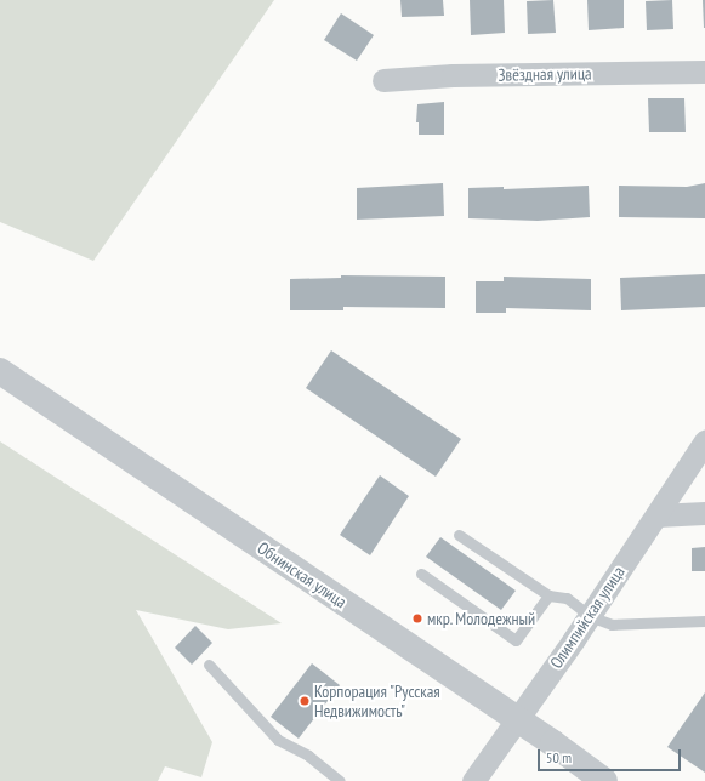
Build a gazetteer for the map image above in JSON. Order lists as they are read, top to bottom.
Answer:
{
  "streets": {
    "street": ["Звёздная улица", "Обнинская улица", "Олимпийская улица"]
  },
  "crossings": [
    ["Обнинская улица", "Олимпийская улица"]
  ],
  "places": ["мкр. Молодежный", "Корпорация \"Русская Недвижимость\""],
  "scale_bar": "50 m"
}
